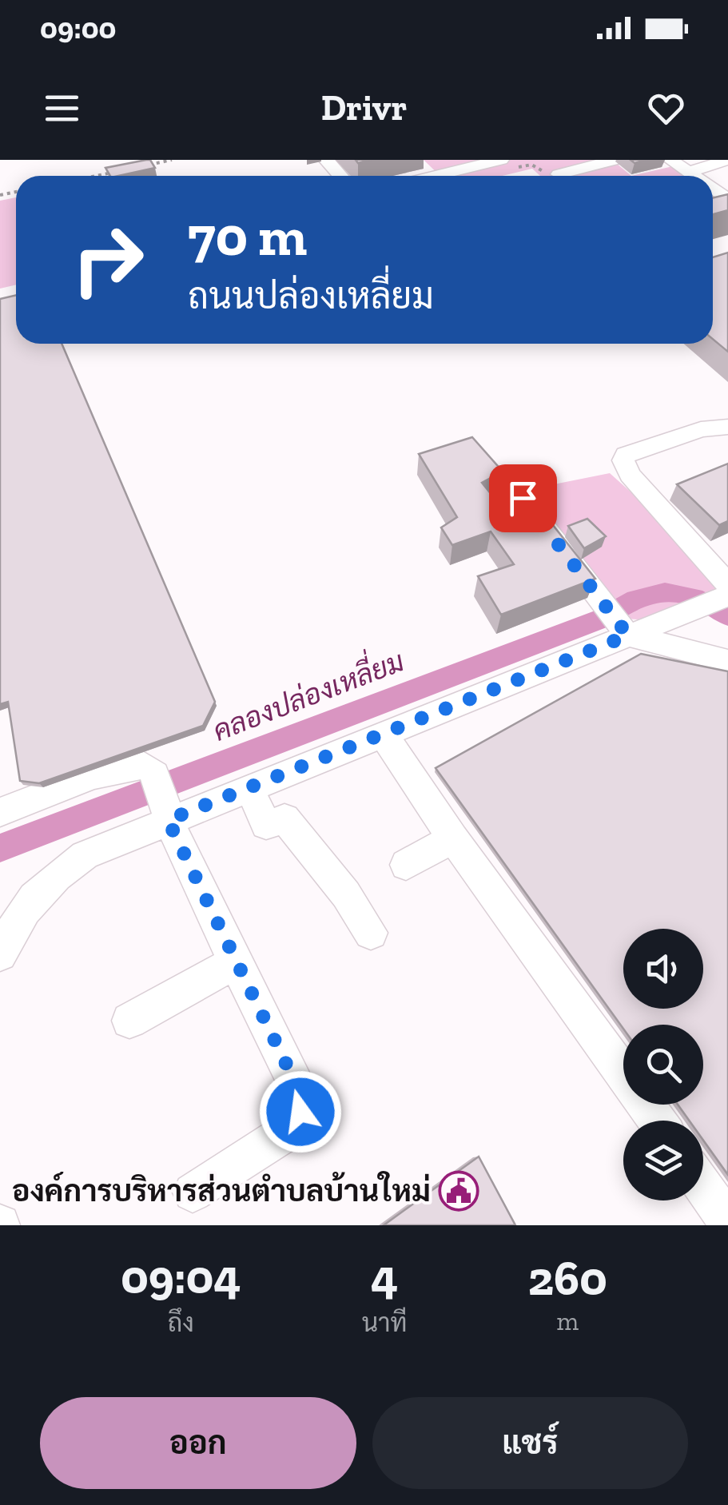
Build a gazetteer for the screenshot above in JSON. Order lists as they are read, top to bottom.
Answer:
{
  "water": ["คลองปล่องเหลี่ยม"],
  "places": {
    "public building": ["องค์การบริหารส่วนตำบลบ้านใหม่"]
  },
  "page": {
    "status": "09:00",
    "header": "Drivr",
    "turn": ["70 m", "ถนนปล่องเหลี่ยม"],
    "eta": [
      "09:04",
      "ถึง",
      "4",
      "นาที",
      "260",
      "m"
    ],
    "buttons": ["ออก", "แชร์"]
  }
}
